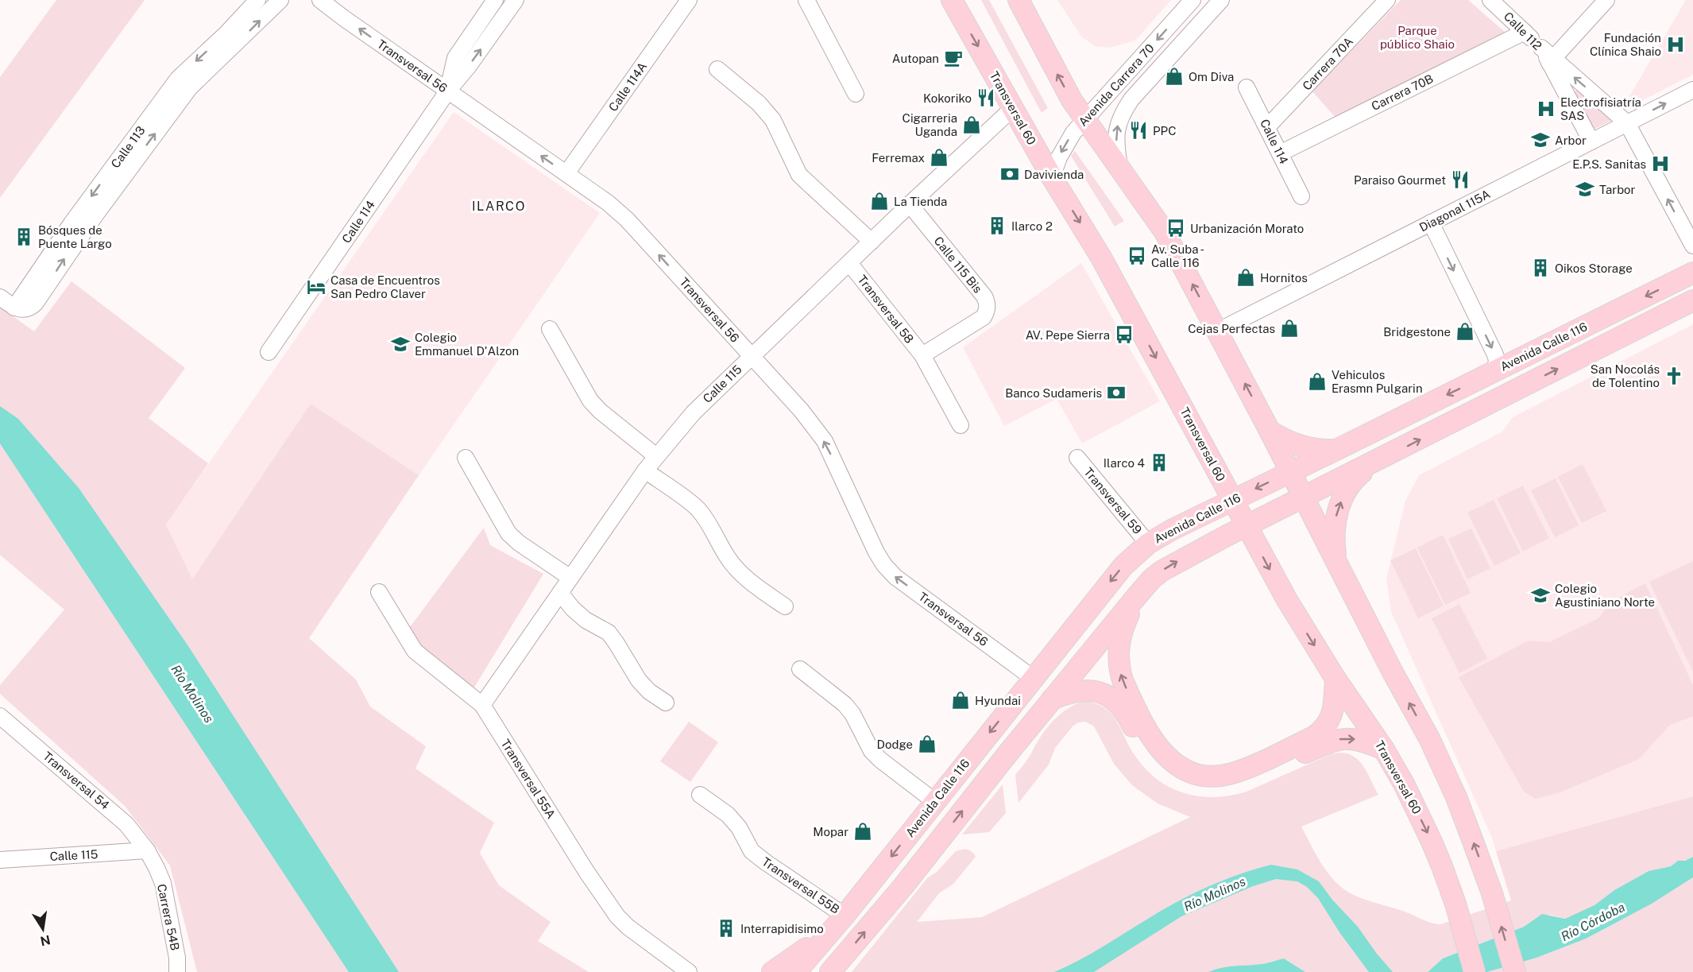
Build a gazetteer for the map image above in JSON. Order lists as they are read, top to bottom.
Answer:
{
  "streets": {
    "main road": ["Transversal 60", "Avenida Calle 116"],
    "street": [
      "Calle 112",
      "Carrera 70A",
      "Transversal 56",
      "Avenida Carrera 70",
      "Calle 114A",
      "Carrera 70B",
      "Calle 114",
      "Calle 113",
      "Diagonal 115A",
      "Calle 115 Bis",
      "Transversal 58",
      "Calle 115",
      "Transversal 59",
      "Transversal 55A",
      "Transversal 54",
      "Transversal 55B",
      "Carrera 54B"
    ]
  },
  "crossings": [
    ["Calle 112", "Carrera 70B"],
    ["Calle 112", "Diagonal 115A"],
    ["Carrera 70A", "Calle 114"],
    ["Transversal 56", "Calle 114A"],
    ["Transversal 56", "Calle 114"],
    ["Transversal 56", "Avenida Calle 116"],
    ["Transversal 56", "Calle 115"],
    ["Avenida Carrera 70", "Transversal 60"],
    ["Carrera 70B", "Calle 114"],
    ["Transversal 60", "Avenida Calle 116"],
    ["Transversal 60", "Calle 115"],
    ["Calle 115 Bis", "Transversal 58"],
    ["Calle 115 Bis", "Calle 115"],
    ["Transversal 58", "Calle 115"],
    ["Avenida Calle 116", "Transversal 59"],
    ["Avenida Calle 116", "Transversal 55B"],
    ["Calle 115", "Transversal 55A"],
    ["Calle 115", "Transversal 54"],
    ["Calle 115", "Carrera 54B"],
    ["Transversal 54", "Carrera 54B"]
  ],
  "one_way": ["Transversal 56"],
  "districts": ["ILARCO"],
  "water": ["Río Molinos", "Río Córdoba"],
  "parks": ["Parque público Shaio"],
  "places": {
    "hospital": ["Fundación Clínica Shaio", "Electrofisiatría SAS", "E.P.S. Sanitas"],
    "cafe": ["Autopan"],
    "shop": [
      "Om Diva",
      "Cigarreria Uganda",
      "Ferremax",
      "La Tienda",
      "Hornitos",
      "Cejas Perfectas",
      "Bridgestone",
      "Vehiculos Erasmn Pulgarin",
      "Hyundai",
      "Dodge",
      "Mopar"
    ],
    "restaurant": ["Kokoriko", "PPC", "Paraiso Gourmet"],
    "school or university": [
      "Arbor",
      "Tarbor",
      "Colegio Emmanuel D'Alzon",
      "Colegio Agustiniano Norte"
    ],
    "bank": ["Davivienda", "Banco Sudameris"],
    "building": [
      "Ilarco 2",
      "Bósques de Puente Largo",
      "Oikos Storage",
      "Ilarco 4",
      "Interrapidisimo"
    ],
    "bus stop": ["Urbanización Morato", "Av. Suba - Calle 116", "AV. Pepe Sierra"],
    "hotel": ["Casa de Encuentros San Pedro Claver"],
    "church": ["San Nocolás de Tolentino"]
  },
  "north": "bottom"
}
